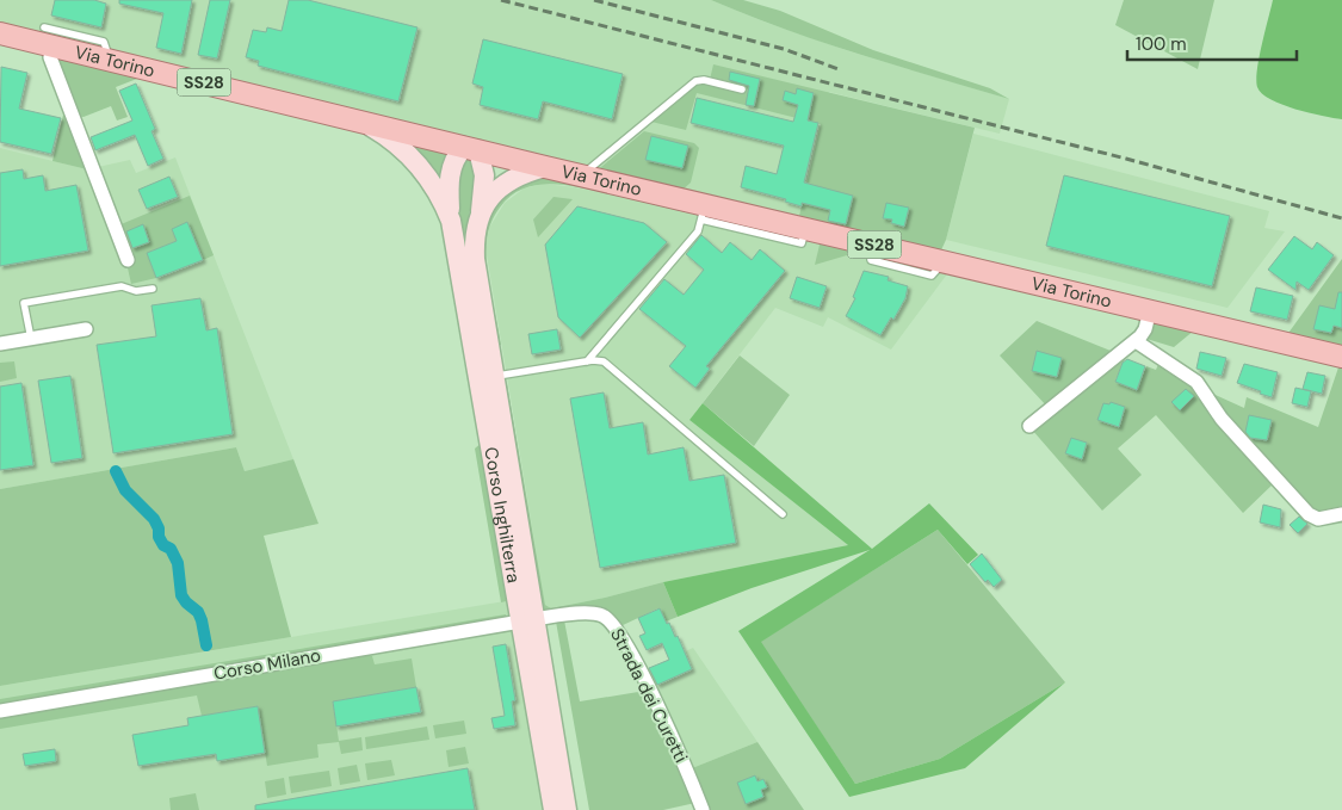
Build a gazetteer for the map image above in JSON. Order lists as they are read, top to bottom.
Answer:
{
  "streets": {
    "main road": ["Via Torino", "SS28"],
    "street": ["Corso Inghilterra", "Corso Milano", "Strada dei Curetti"]
  },
  "crossings": [
    ["Via Torino", "Corso Inghilterra"],
    ["Corso Inghilterra", "Corso Milano"],
    ["Corso Inghilterra", "Strada dei Curetti"],
    ["Corso Milano", "Strada dei Curetti"]
  ],
  "scale_bar": "100 m"
}
